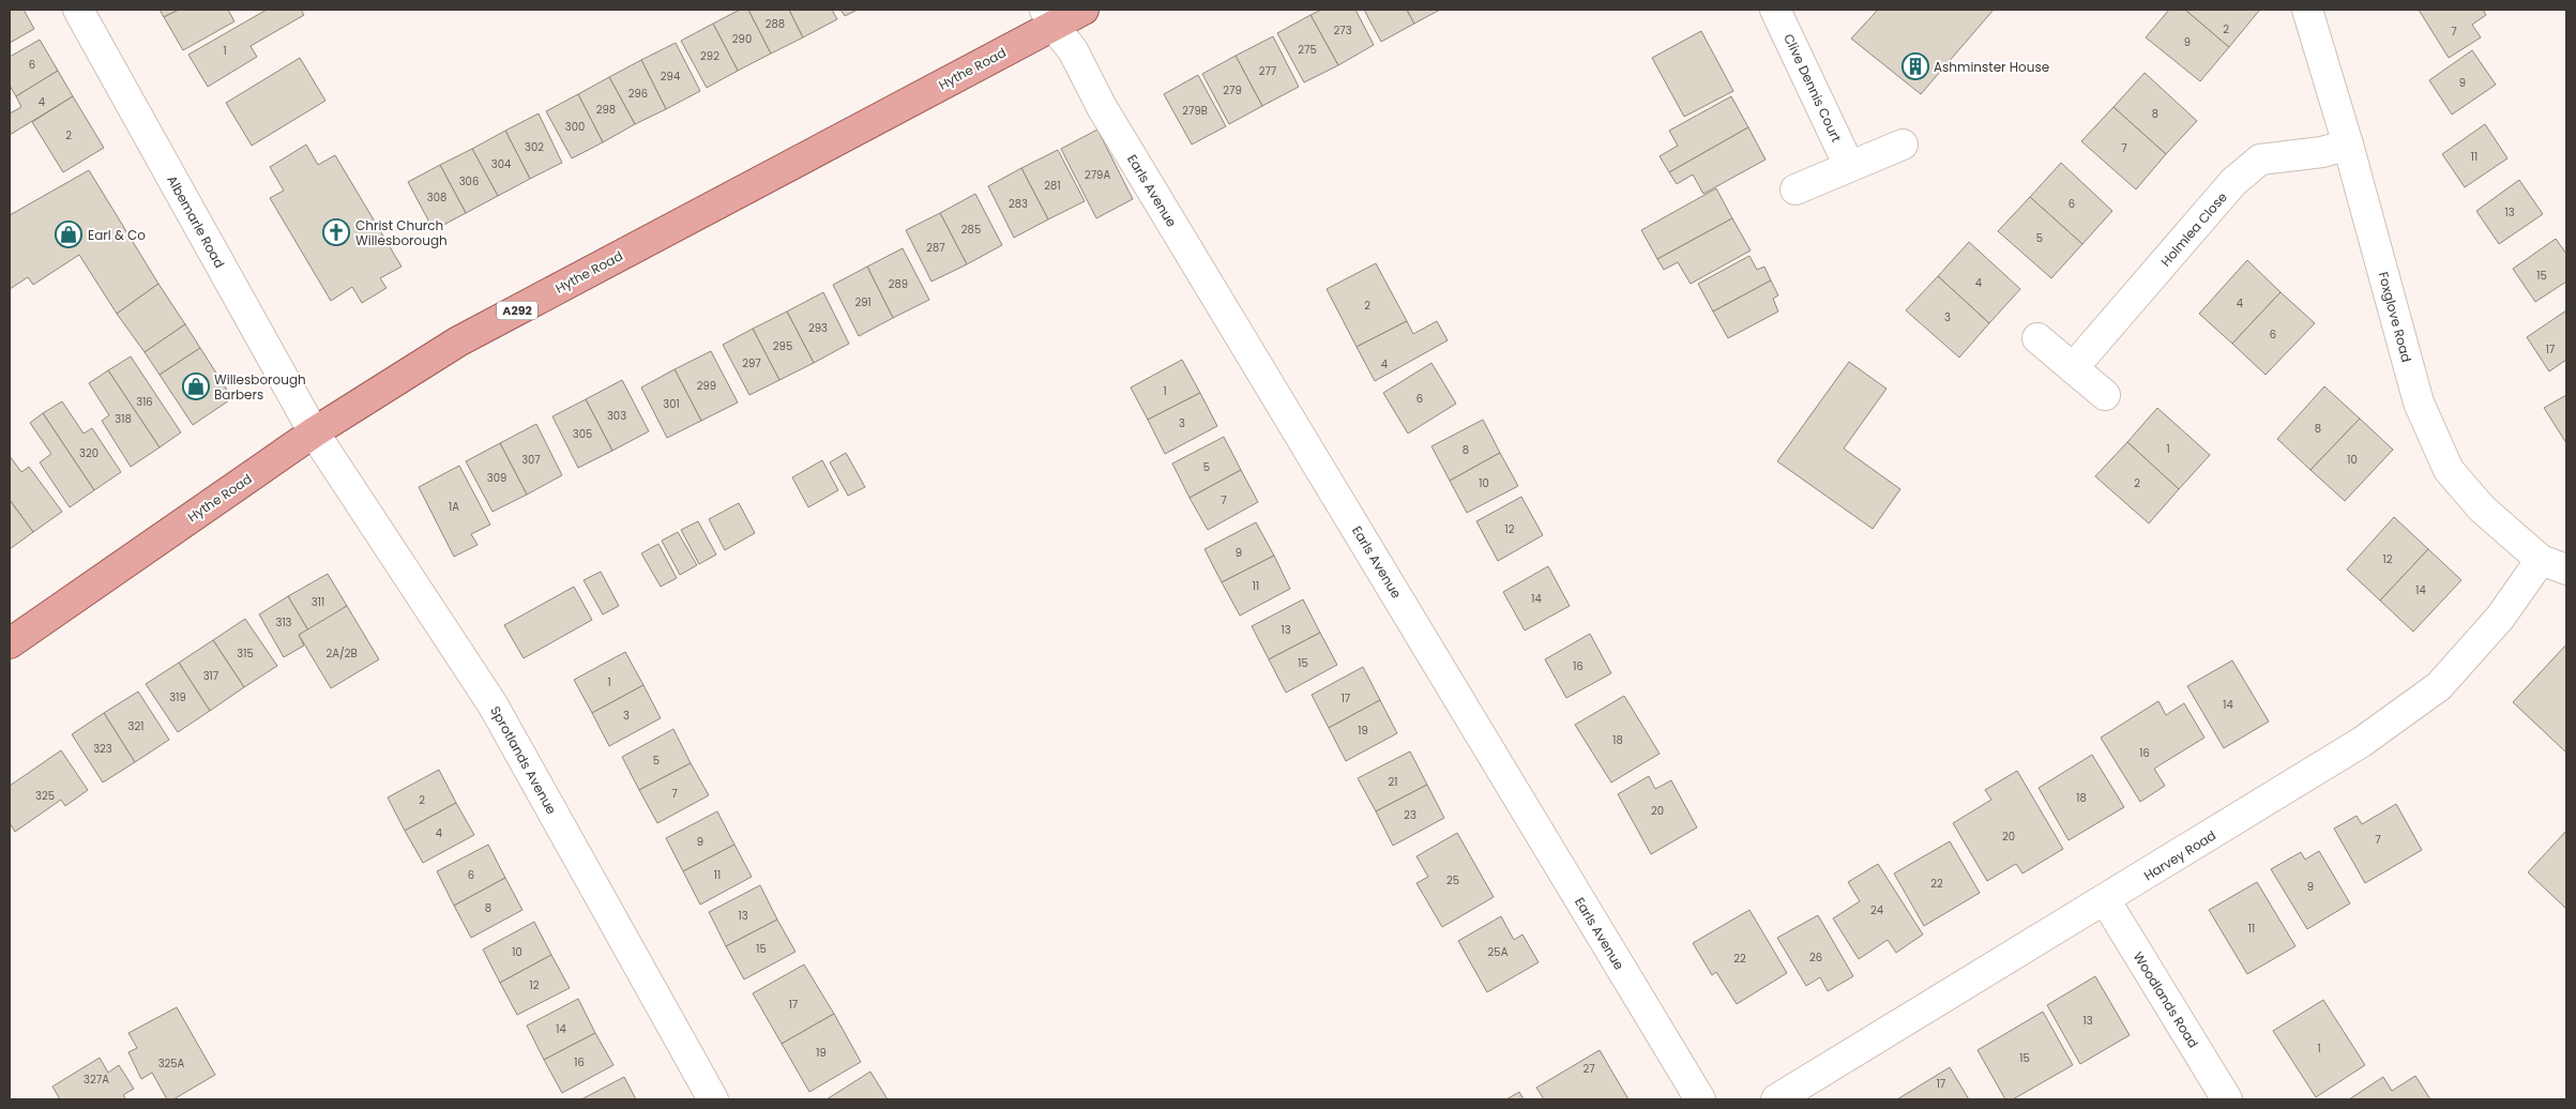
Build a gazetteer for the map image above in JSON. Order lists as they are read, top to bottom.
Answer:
{
  "streets": {
    "main road": ["Hythe Road", "A292"],
    "street": [
      "Clive Dennis Court",
      "Earls Avenue",
      "Albemarle Road",
      "Holmlea Close",
      "Foxglove Road",
      "Sprotlands Avenue",
      "Harvey Road",
      "Woodlands Road"
    ]
  },
  "crossings": [
    ["Hythe Road", "Earls Avenue"],
    ["Hythe Road", "Albemarle Road"],
    ["Hythe Road", "Sprotlands Avenue"],
    ["Albemarle Road", "Sprotlands Avenue"],
    ["Holmlea Close", "Foxglove Road"],
    ["Foxglove Road", "Harvey Road"],
    ["Harvey Road", "Woodlands Road"]
  ],
  "places": {
    "building": ["Ashminster House"],
    "church": ["Christ Church Willesborough"],
    "shop": ["Earl & Co", "Willesborough Barbers"]
  },
  "house_numbers": [
    "288",
    "2",
    "273",
    "7",
    "290",
    "9",
    "275",
    "1",
    "292",
    "6",
    "277",
    "294",
    "9",
    "279",
    "296",
    "4",
    "298",
    "279B",
    "8",
    "300",
    "2",
    "302",
    "7",
    "11",
    "304",
    "279A",
    "306",
    "281",
    "308",
    "283",
    "6",
    "13",
    "285",
    "5",
    "287",
    "15",
    "4",
    "289",
    "291",
    "4",
    "2",
    "3",
    "293",
    "6",
    "295",
    "17",
    "297",
    "4",
    "299",
    "1",
    "6",
    "316",
    "301",
    "303",
    "318",
    "3",
    "8",
    "305",
    "1",
    "8",
    "320",
    "307",
    "10",
    "5",
    "309",
    "10",
    "2",
    "7",
    "1A",
    "12",
    "9",
    "12",
    "11",
    "14",
    "14",
    "311",
    "313",
    "13",
    "315",
    "2A/2B",
    "15",
    "16",
    "317",
    "1",
    "319",
    "17",
    "14",
    "3",
    "321",
    "19",
    "18",
    "323",
    "16",
    "5",
    "21",
    "7",
    "325",
    "18",
    "2",
    "20",
    "23",
    "4",
    "20",
    "7",
    "9",
    "6",
    "11",
    "25",
    "22",
    "9",
    "8",
    "24",
    "13",
    "11",
    "15",
    "10",
    "25A",
    "26",
    "22",
    "12",
    "17",
    "13",
    "14",
    "1",
    "19",
    "15",
    "16",
    "325A",
    "27",
    "327A",
    "17"
  ]
}
